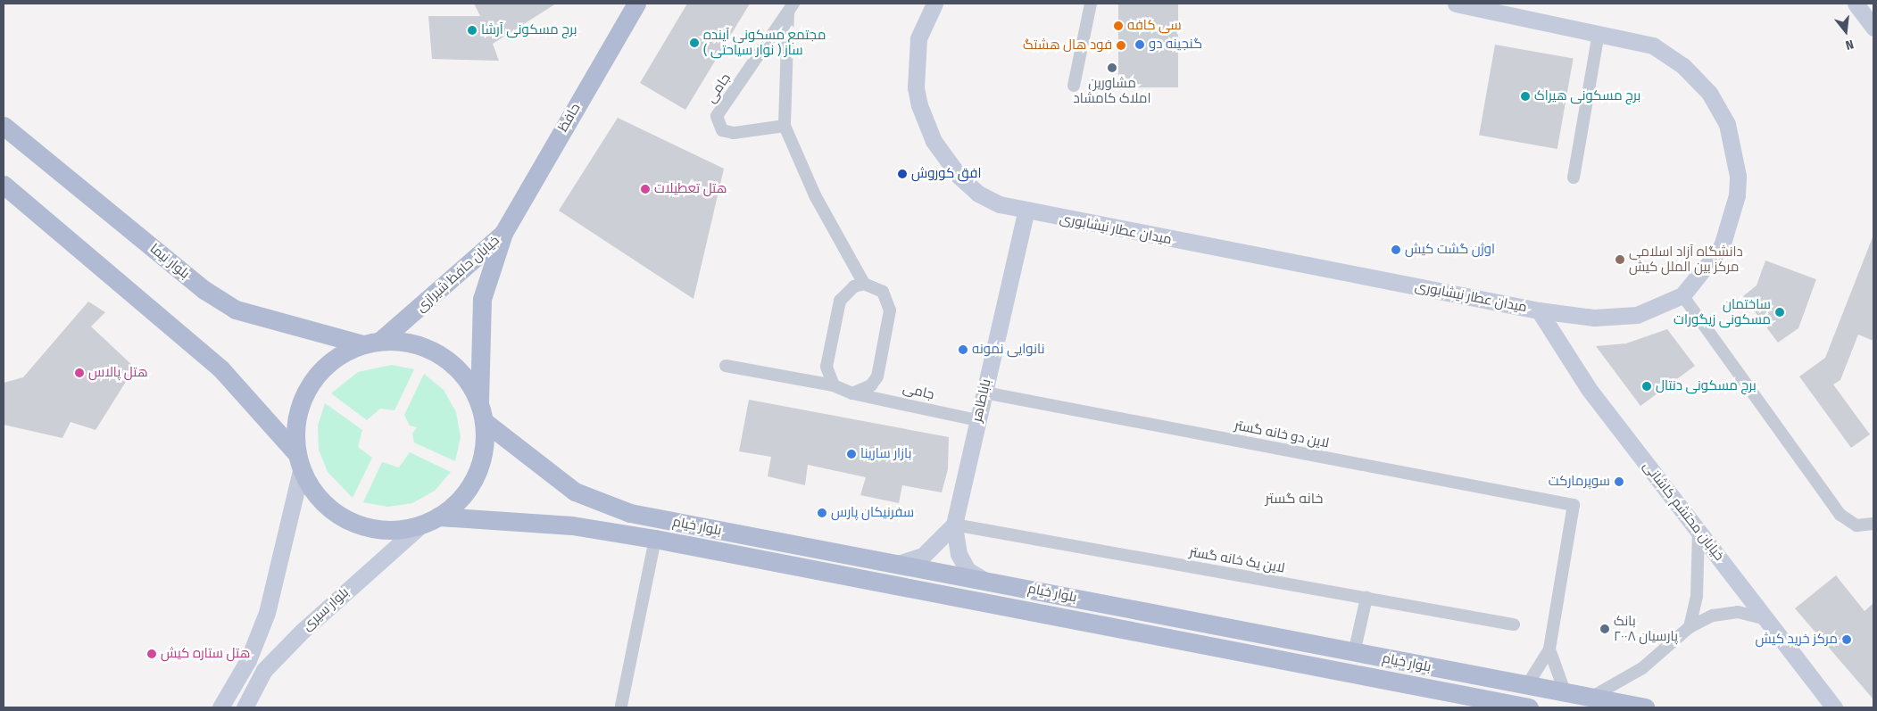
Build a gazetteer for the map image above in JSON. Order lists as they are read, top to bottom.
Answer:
{
  "streets": {
    "main road": [
      "حافظ",
      "بلوار نیما",
      "خیابان حافظ شیرازی",
      "بلوار خیام"
    ],
    "street": [
      "جامی",
      "میدان عطار نیشابوری",
      "باباطاهر",
      "لاین دو خانه گستر",
      "خیابان محتشم کاشانی",
      "لاین یک خانه گستر",
      "بلوار سیری"
    ]
  },
  "crossings": [
    ["جامی", "باباطاهر"],
    ["حافظ", "خیابان حافظ شیرازی"],
    ["میدان عطار نیشابوری", "باباطاهر"],
    ["میدان عطار نیشابوری", "خیابان محتشم کاشانی"],
    ["بلوار نیما", "خیابان حافظ شیرازی"],
    ["بلوار نیما", "بلوار خیام"],
    ["خیابان حافظ شیرازی", "بلوار خیام"],
    ["خیابان حافظ شیرازی", "بلوار سیری"],
    ["باباطاهر", "لاین دو خانه گستر"],
    ["باباطاهر", "بلوار خیام"],
    ["باباطاهر", "لاین یک خانه گستر"],
    ["بلوار خیام", "بلوار سیری"]
  ],
  "districts": ["خانه گستر"],
  "places": [
    "سی کافه",
    "برج مسکونی آرشا",
    "مجتمع مسکونی آینده ساز ( نوار سیاحتی )",
    "گنجینه دو",
    "فود هال هشتگ",
    "مشاورین املاک کامشاد",
    "برج مسکونی هیراک",
    "افق کوروش",
    "هتل تعطیلات",
    "اوژن گشت كيش",
    "دانشگاه آزاد اسلامی مرکز بین الملل کیش",
    "ساختمان مسکونی زیگورات",
    "نانوایی نمونه",
    "هتل پالاس",
    "برج مسکونی دنتال",
    "بازار سارینا",
    "سوپرمارکت",
    "سفرنیکان پارس",
    "بانک پارسیان ۲۰۰۸",
    "مرکز خرید کیش",
    "هتل ستاره کیش"
  ],
  "north": "bottom"
}
